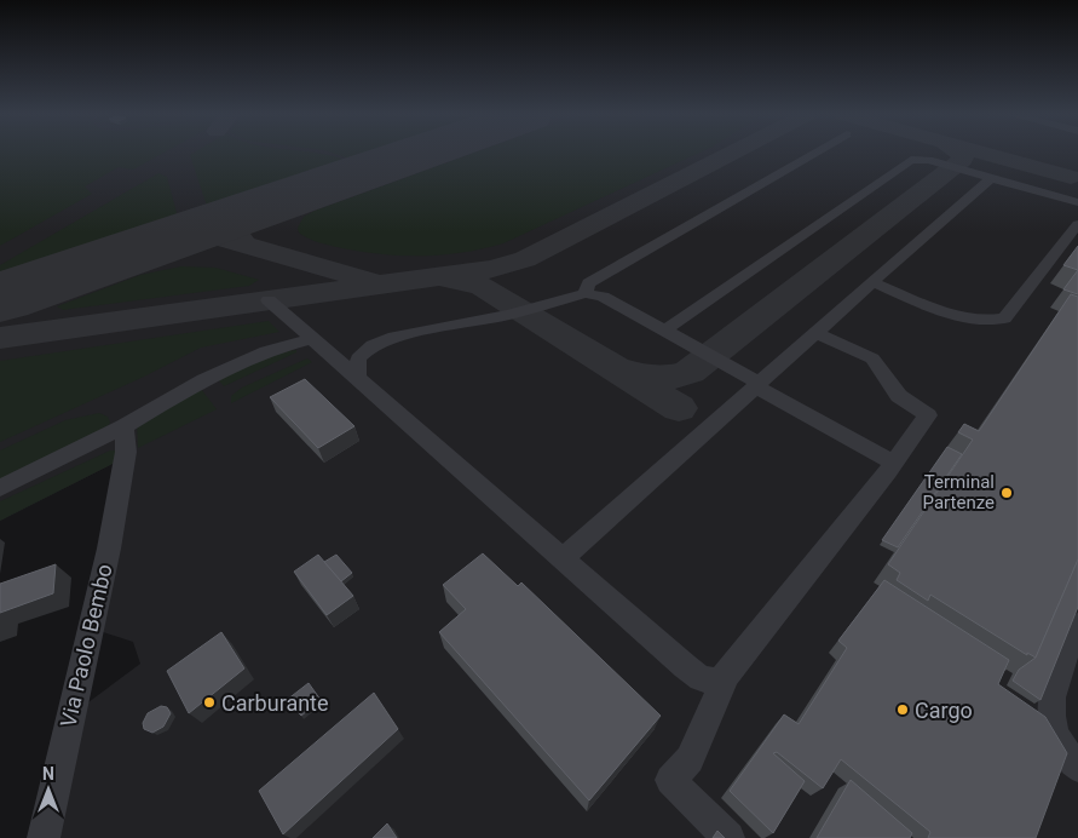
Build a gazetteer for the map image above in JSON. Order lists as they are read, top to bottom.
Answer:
{
  "streets": {
    "street": ["Via Paolo Bembo"]
  },
  "places": ["Terminal Partenze", "Carburante", "Cargo"],
  "north": "top"
}
